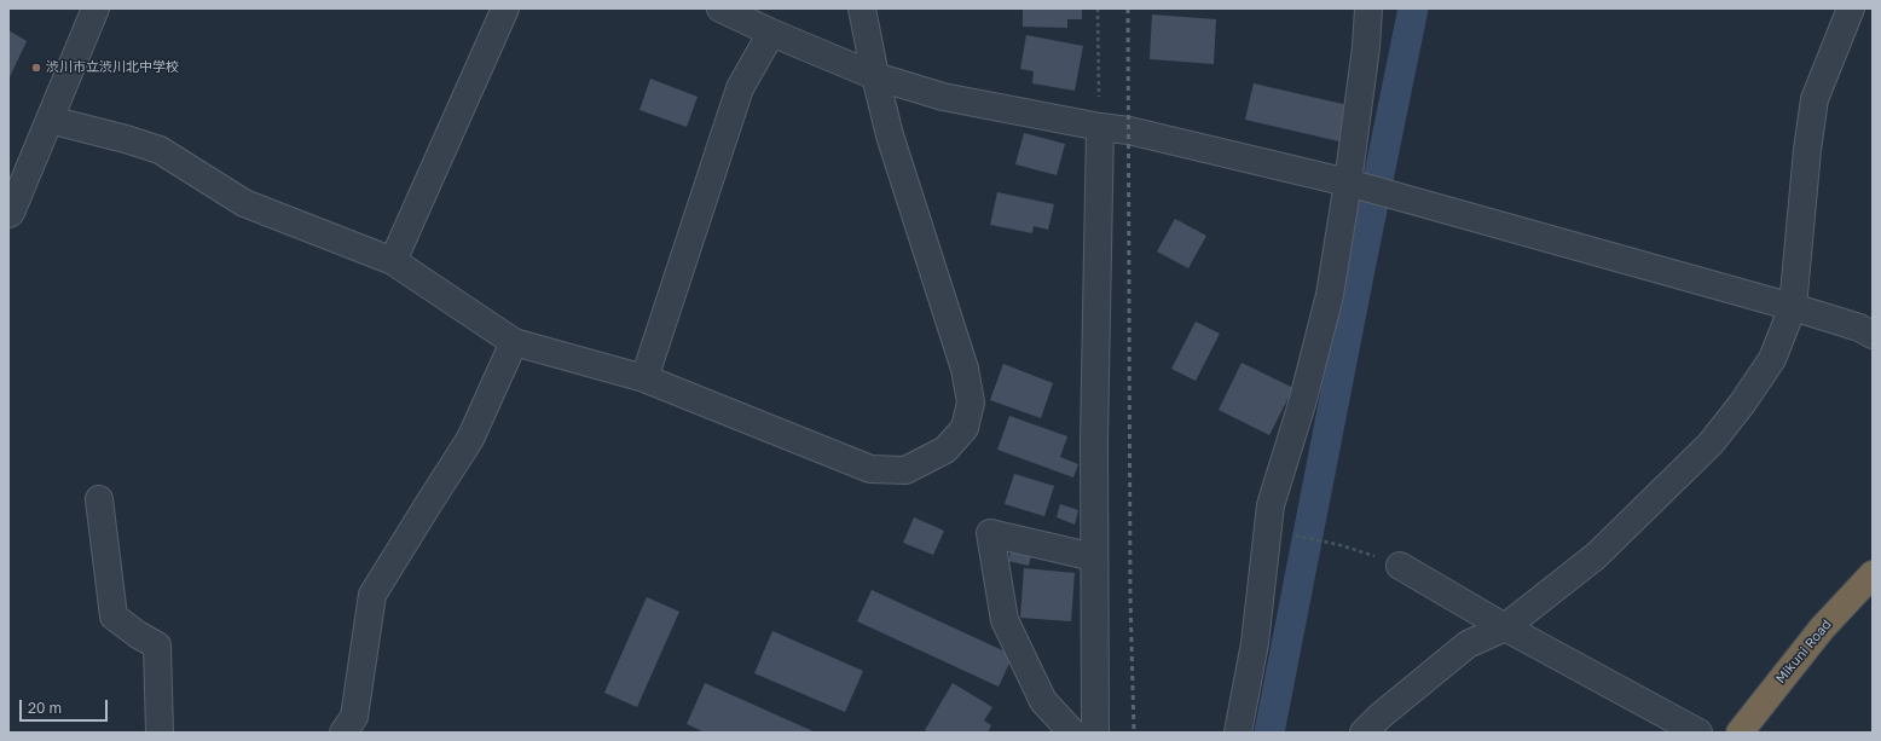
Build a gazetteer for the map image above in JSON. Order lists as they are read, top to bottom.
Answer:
{
  "streets": {
    "highway": ["Mikuni Road"]
  },
  "places": ["渋川市立渋川北中学校"],
  "scale_bar": "20 m"
}
